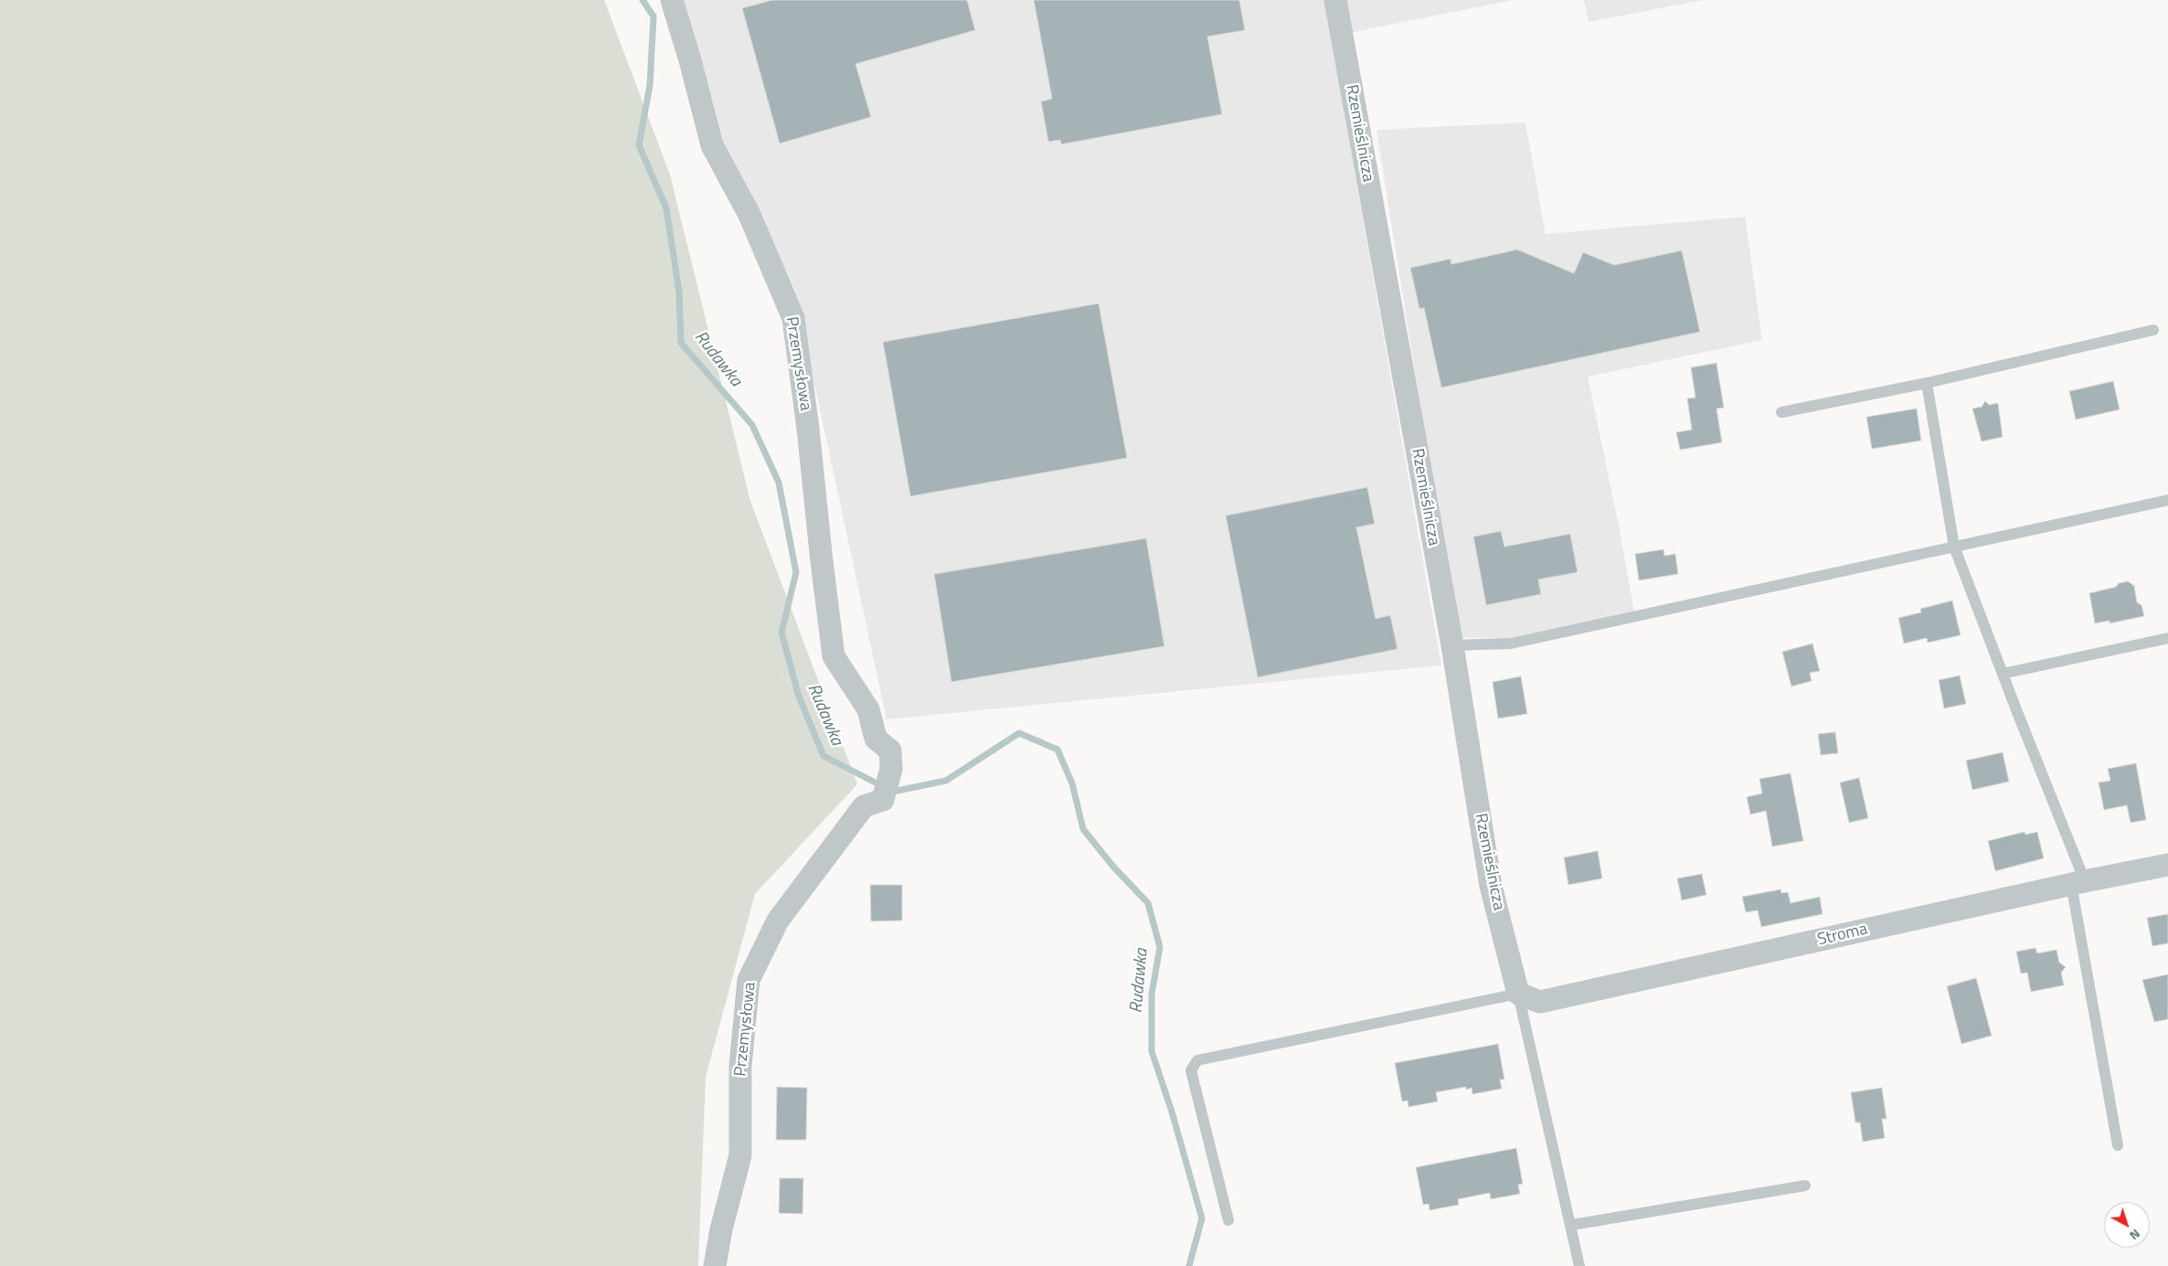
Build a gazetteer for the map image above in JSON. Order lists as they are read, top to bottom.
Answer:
{
  "streets": {
    "street": ["Rzemieślnicza", "Przemysłowa", "Stroma"]
  },
  "crossings": [
    ["Rzemieślnicza", "Stroma"]
  ],
  "water": ["Rudawka"],
  "north": "bottom right"
}
